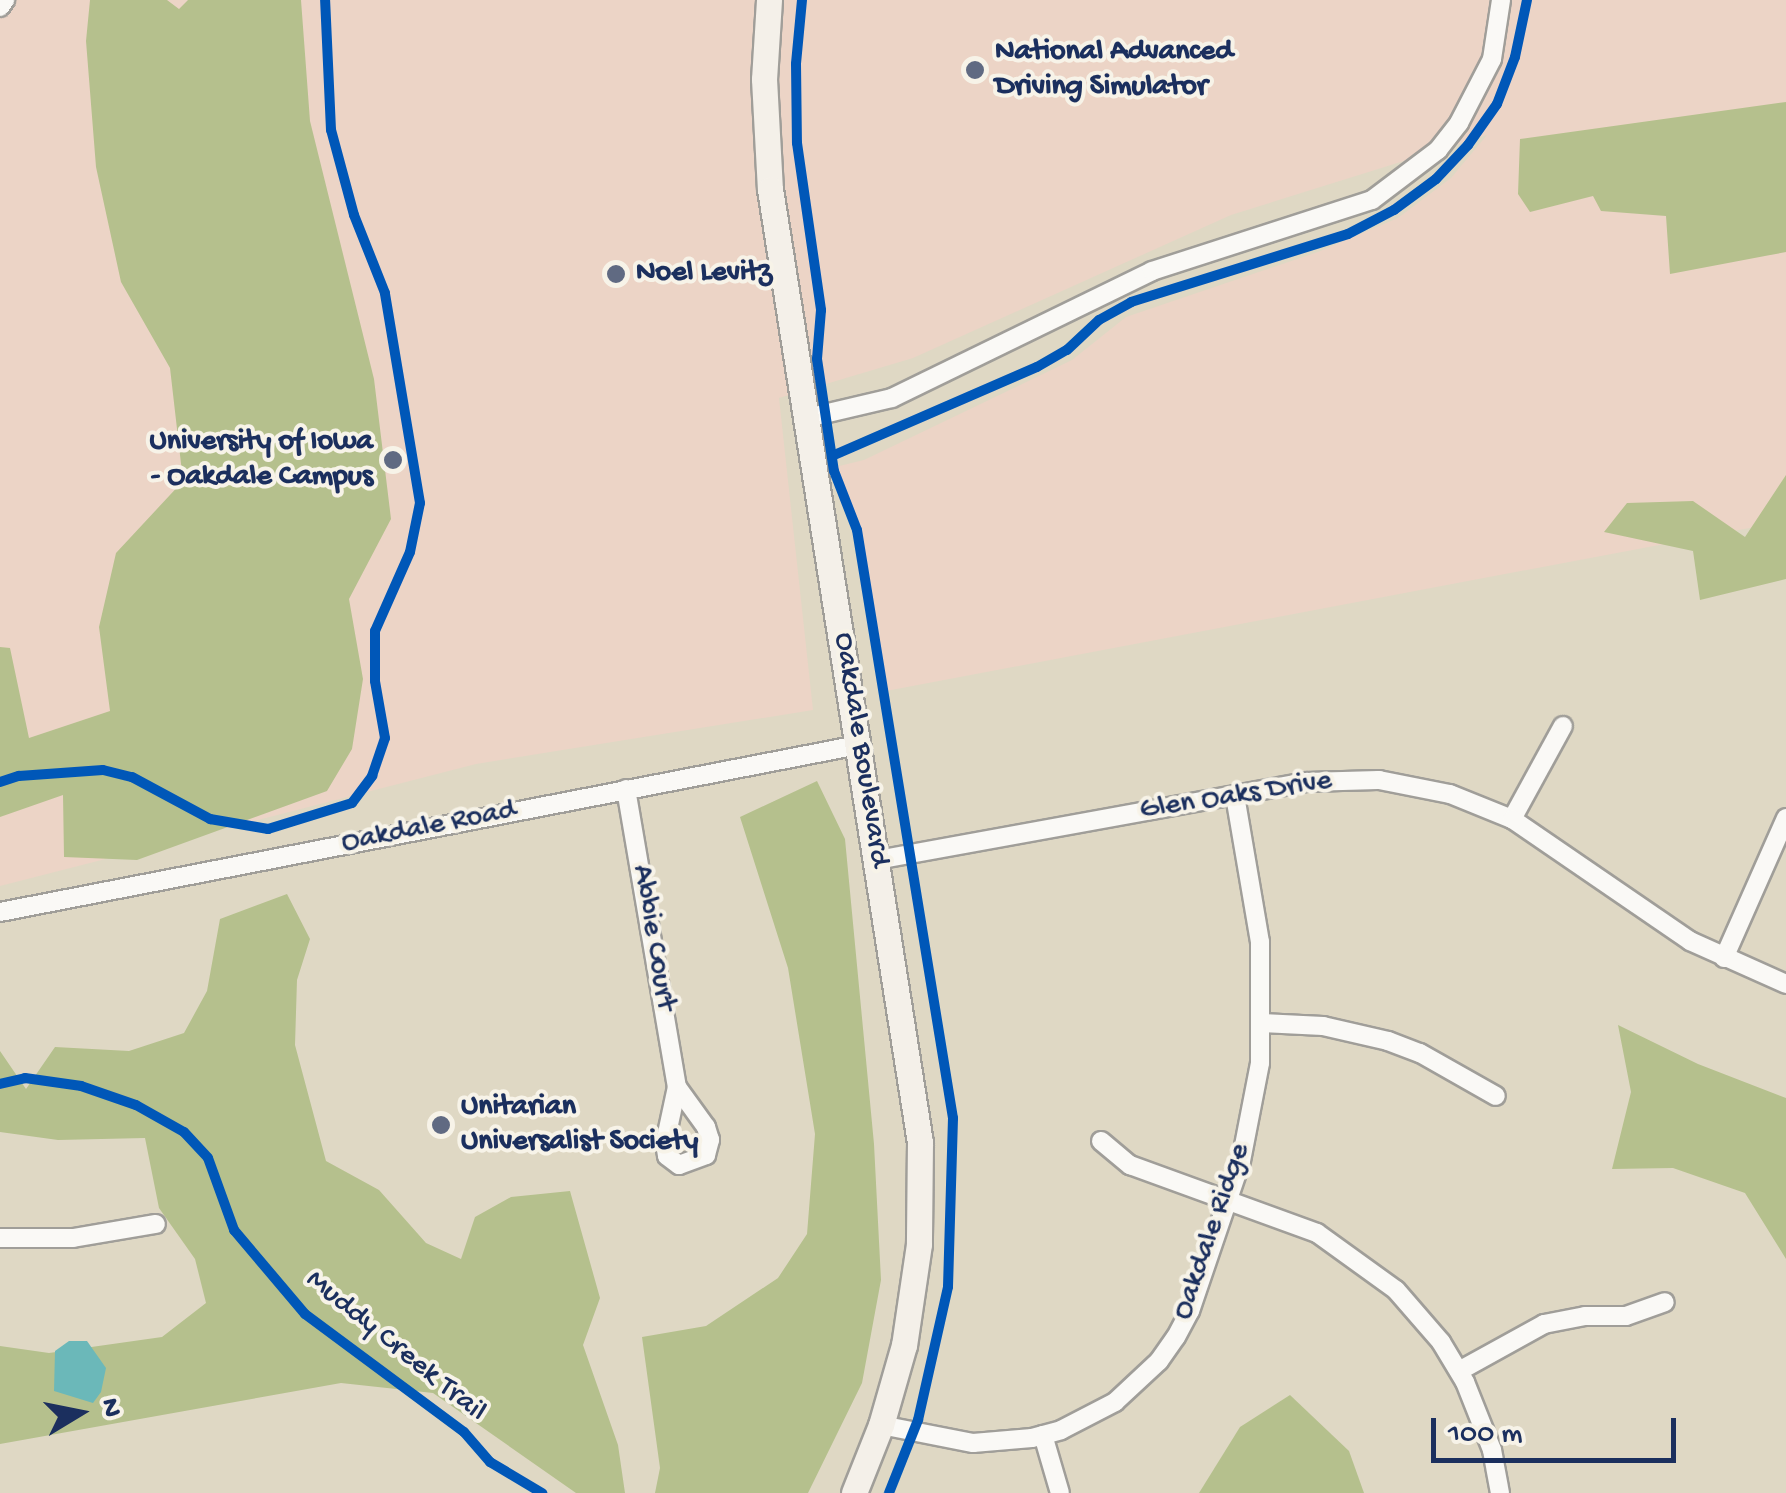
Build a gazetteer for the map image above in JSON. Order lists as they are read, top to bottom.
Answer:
{
  "streets": {
    "main road": ["Oakdale Boulevard"],
    "street": [
      "Glen Oaks Drive",
      "Oakdale Road",
      "Abbie Court",
      "Oakdale Ridge"
    ],
    "cycle path": ["Muddy Creek Trail"]
  },
  "crossings": [
    ["Oakdale Boulevard", "Glen Oaks Drive"],
    ["Oakdale Boulevard", "Oakdale Road"],
    ["Oakdale Boulevard", "Oakdale Ridge"],
    ["Glen Oaks Drive", "Oakdale Ridge"],
    ["Oakdale Road", "Abbie Court"]
  ],
  "places": [
    "National Advanced Driving Simulator",
    "Noel Levitz",
    "University of Iowa - Oakdale Campus",
    "Unitarian Universalist Society"
  ],
  "scale_bar": "100 m",
  "north": "right"
}
